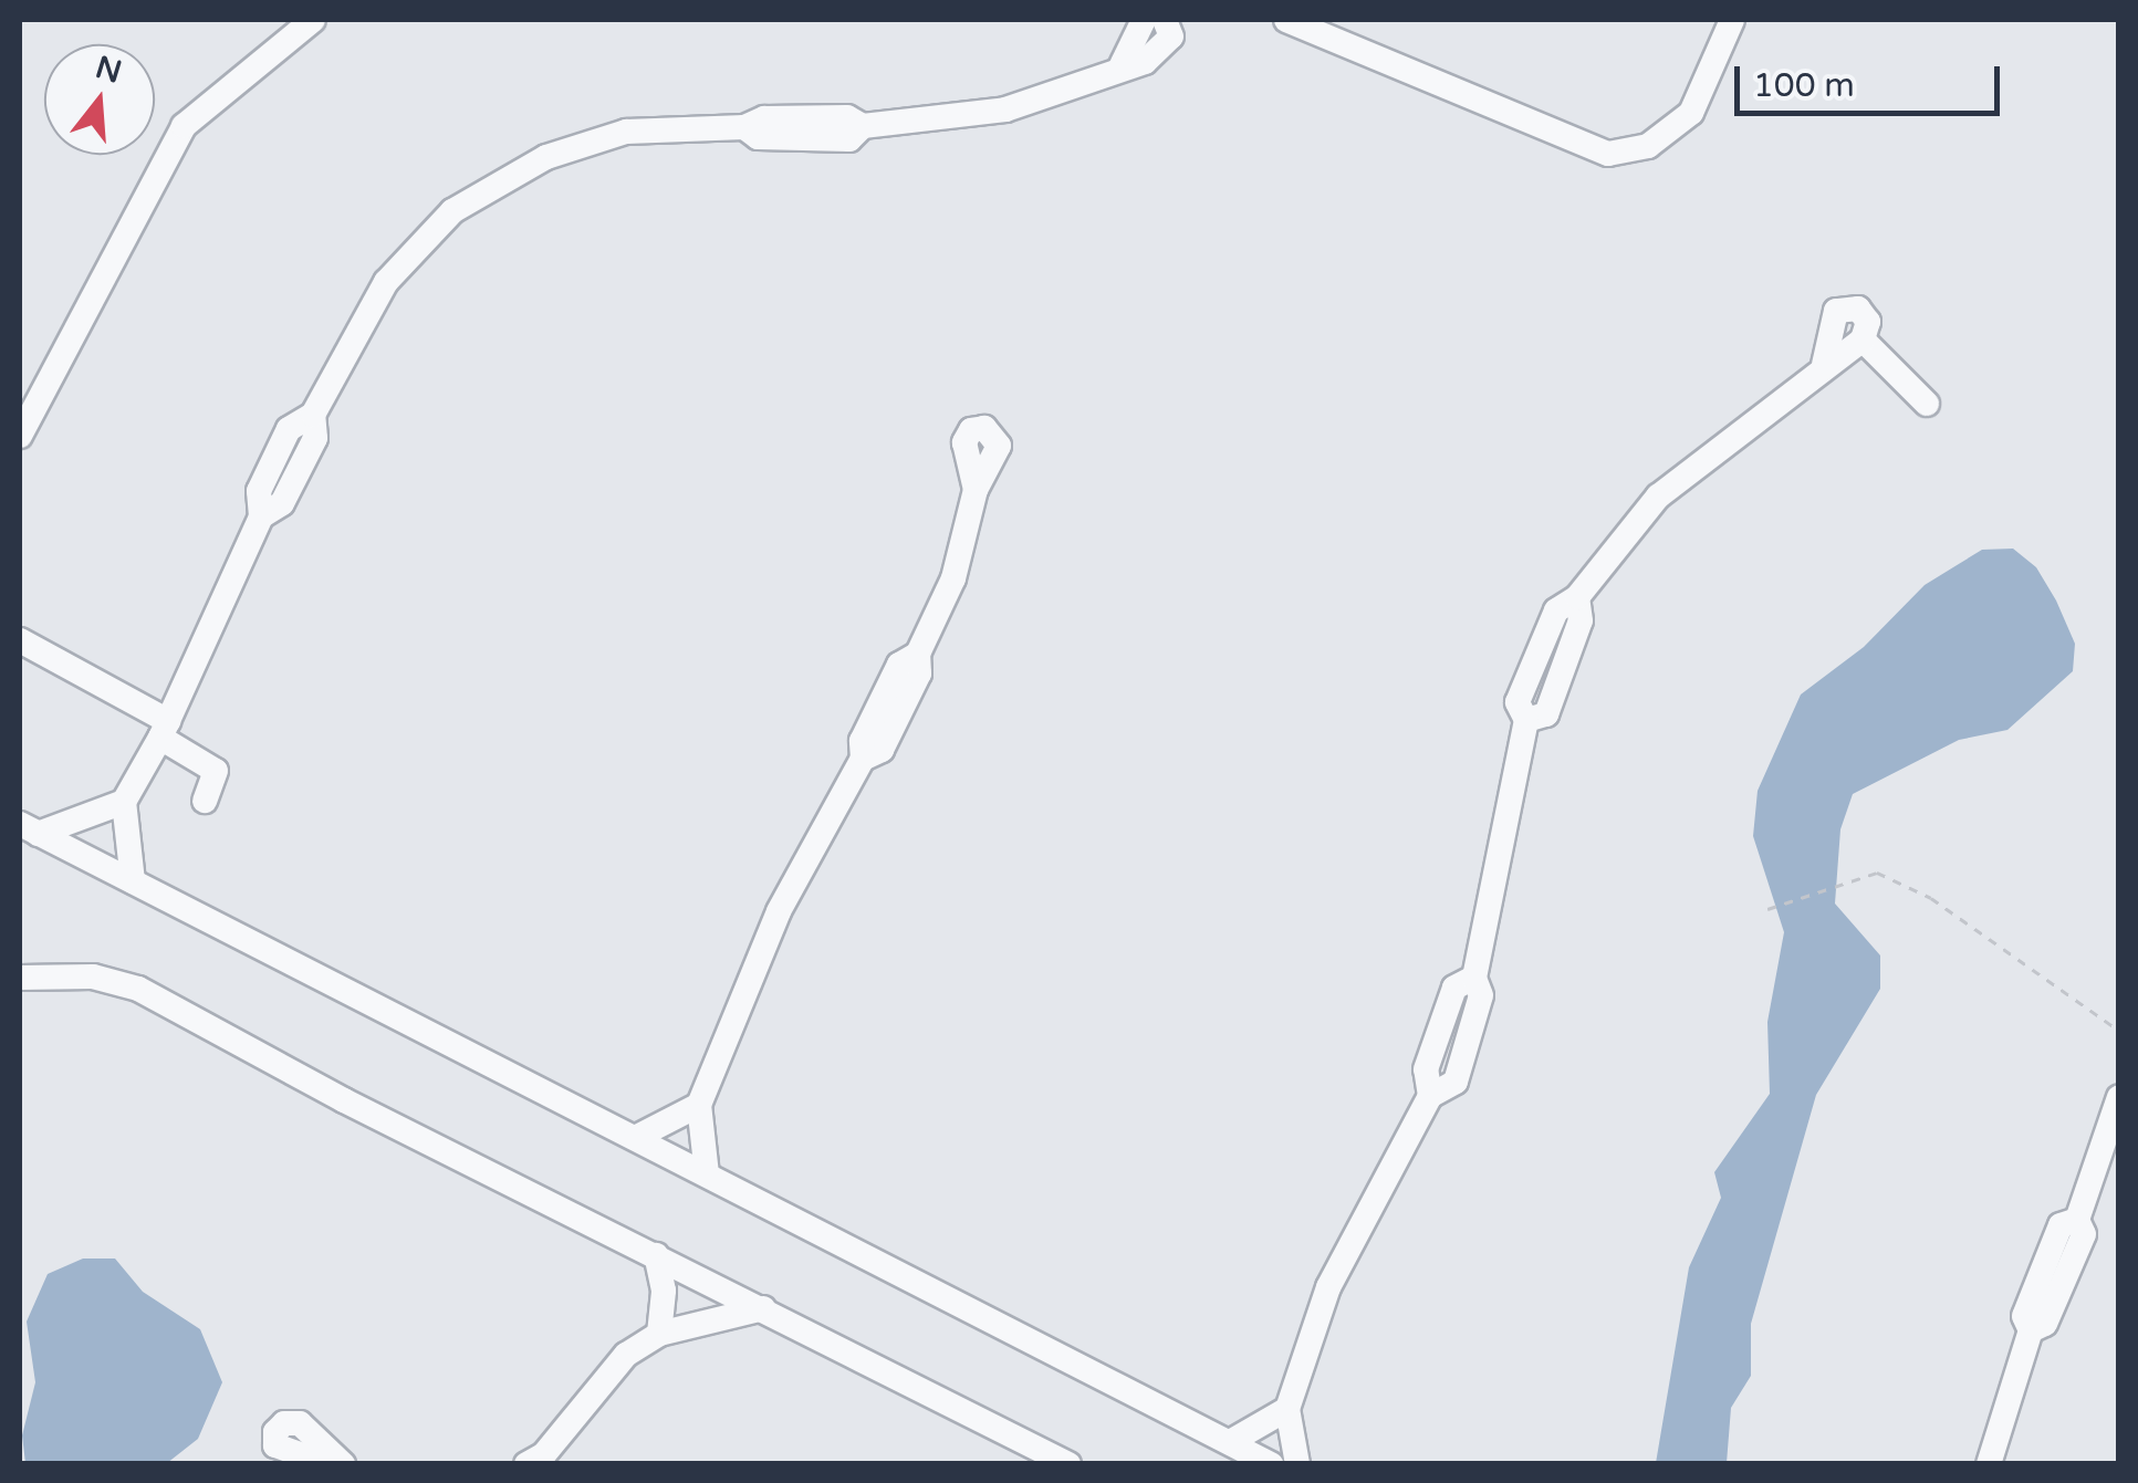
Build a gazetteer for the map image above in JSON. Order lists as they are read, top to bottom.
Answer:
{
  "scale_bar": "100 m",
  "north": "top"
}
